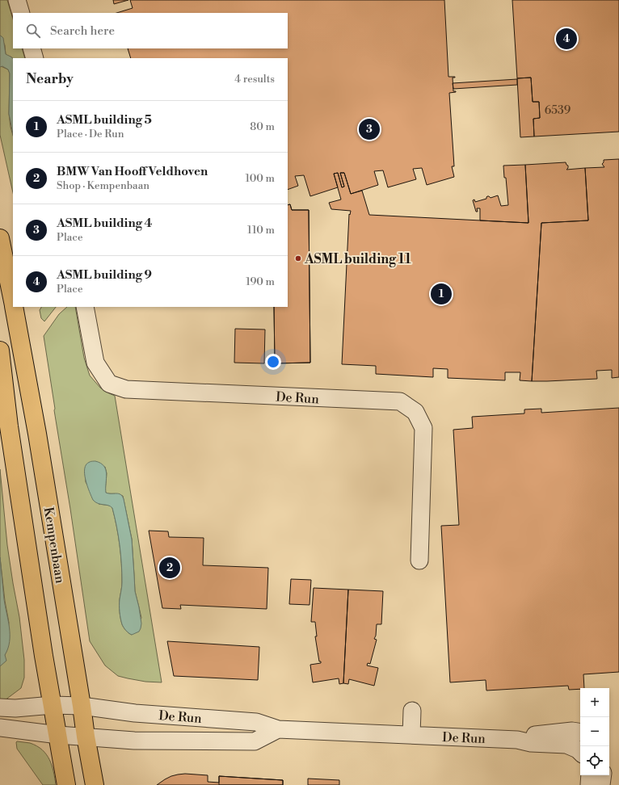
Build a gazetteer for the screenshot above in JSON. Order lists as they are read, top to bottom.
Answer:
{
  "streets": {
    "main road": ["Kempenbaan"],
    "street": ["De Run"]
  },
  "crossings": [
    ["De Run", "Kempenbaan"]
  ],
  "places": ["ASML building 11"],
  "house_numbers": ["6539"],
  "page": {
    "search": "Search here",
    "pins": [
      "4",
      "3",
      "1",
      "2"
    ],
    "heading": ["Nearby", "4 results"],
    "list": [
      {
        "mark": "1",
        "name": "ASML building 5",
        "note": "Place · De Run",
        "value": "80 m"
      },
      {
        "mark": "2",
        "name": "BMW Van Hooff Veldhoven",
        "note": "Shop · Kempenbaan",
        "value": "100 m"
      },
      {
        "mark": "3",
        "name": "ASML building 4",
        "note": "Place",
        "value": "110 m"
      },
      {
        "mark": "4",
        "name": "ASML building 9",
        "note": "Place",
        "value": "190 m"
      }
    ],
    "map_buttons": ["+", "−"]
  }
}
